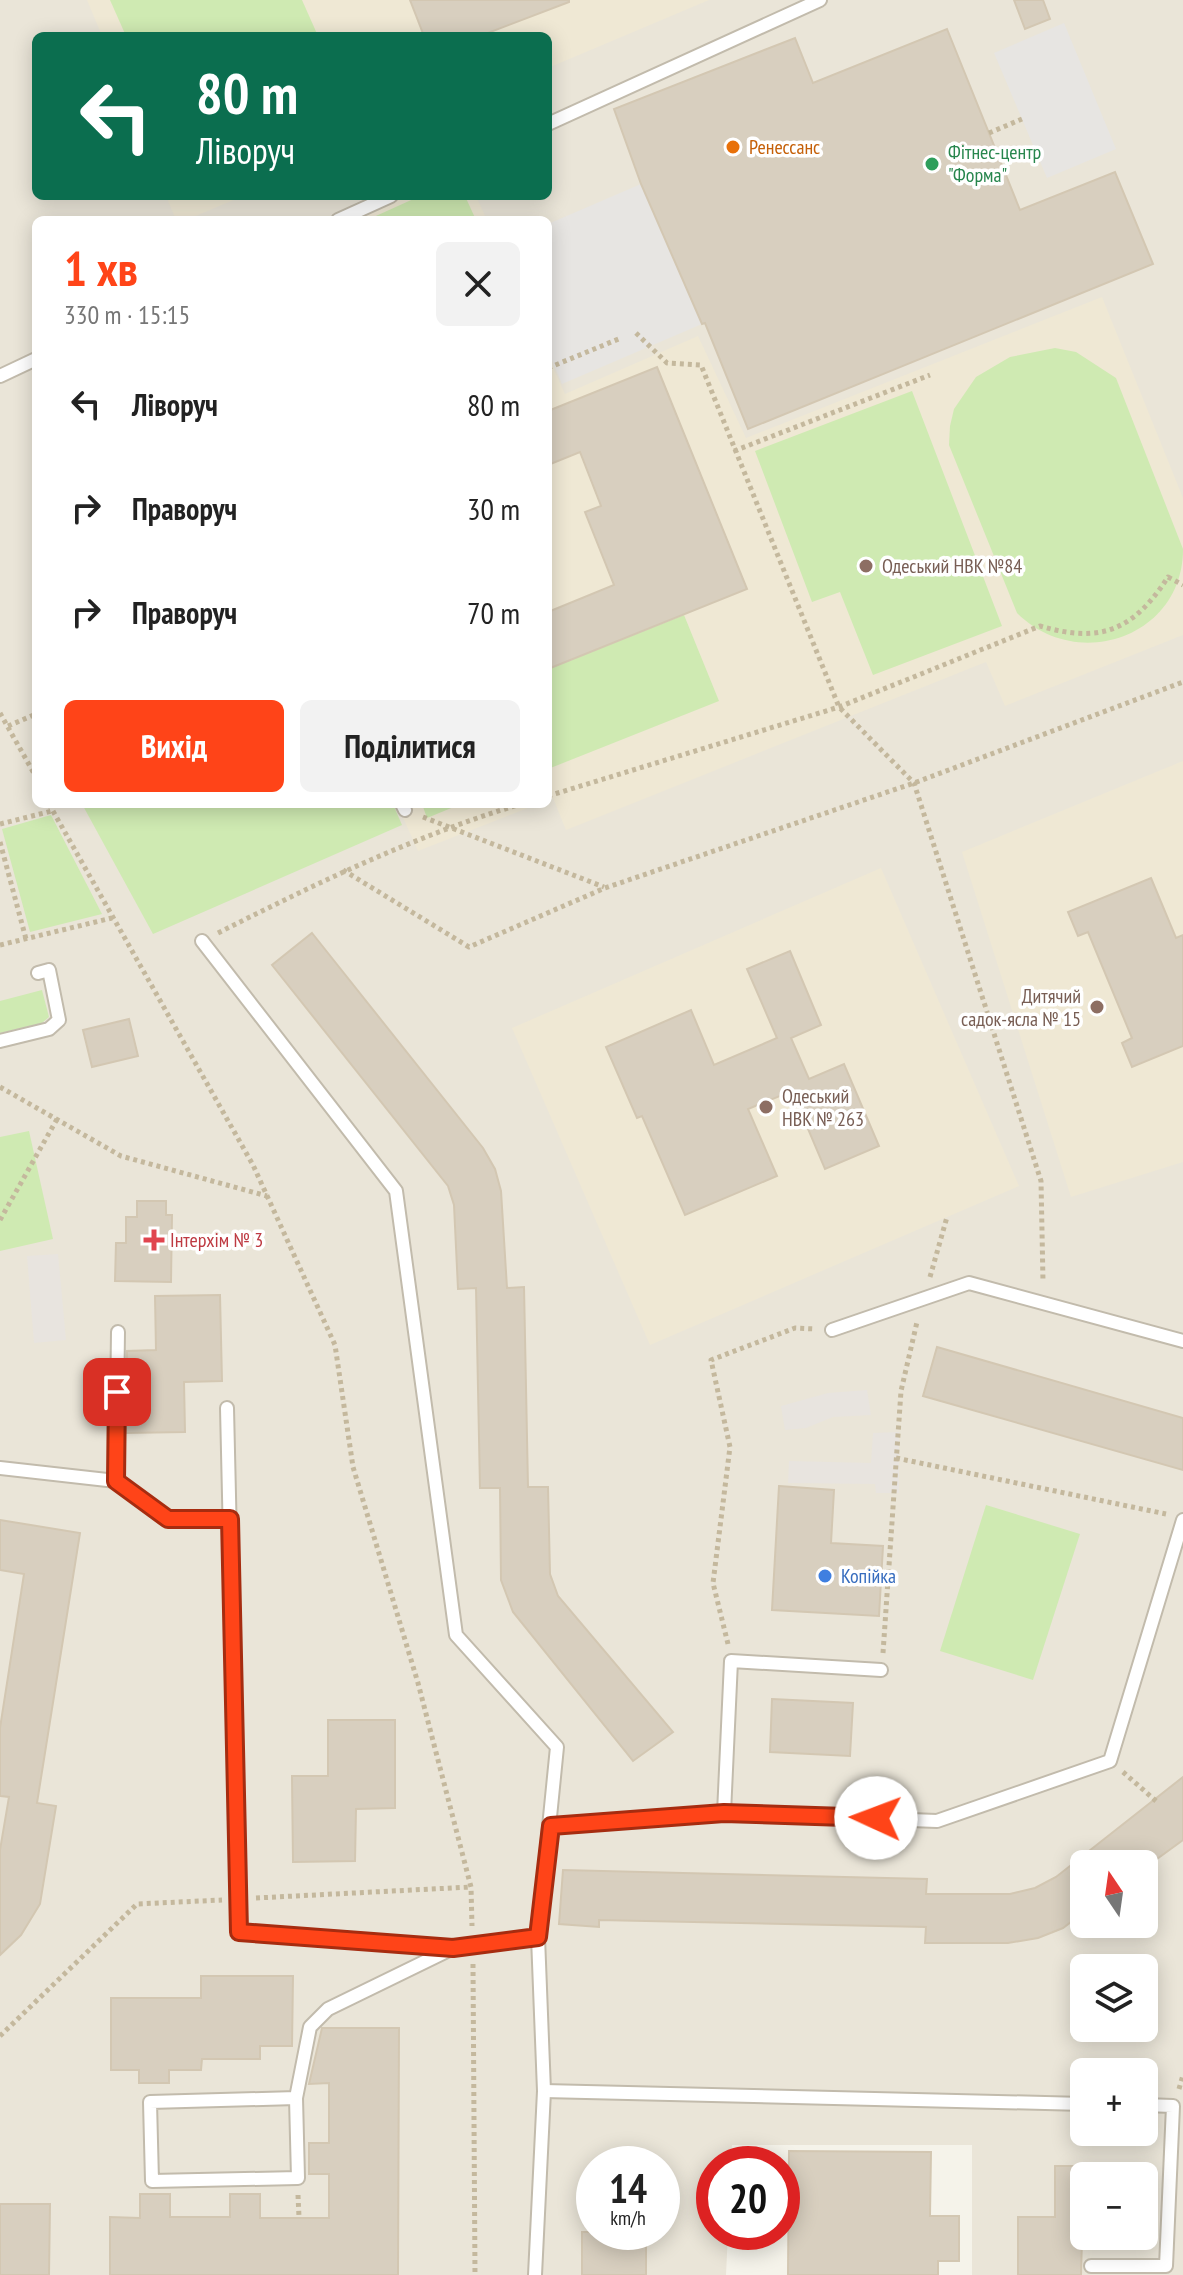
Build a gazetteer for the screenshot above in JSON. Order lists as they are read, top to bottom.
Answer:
{
  "places": {
    "other": [
      "Ренессанс",
      "Фітнес-центр \"Форма\"",
      "Одеський НВК №84",
      "Дитячий садок-ясла № 15",
      "Одеський НВК № 263",
      "Копійка"
    ],
    "health": ["Інтерхім № 3"]
  },
  "north": "top",
  "page": {
    "turn": ["80 m", "Ліворуч"],
    "heading": ["1 хв", "330 m · 15:15"],
    "list": [
      {
        "name": "Ліворуч",
        "value": "80 m"
      },
      {
        "name": "Праворуч",
        "value": "30 m"
      },
      {
        "name": "Праворуч",
        "value": "70 m"
      }
    ],
    "buttons": ["Вихід", "Поділитися"],
    "map_buttons": ["+", "−"],
    "speed": "14 km/h",
    "limit": "20"
  }
}
